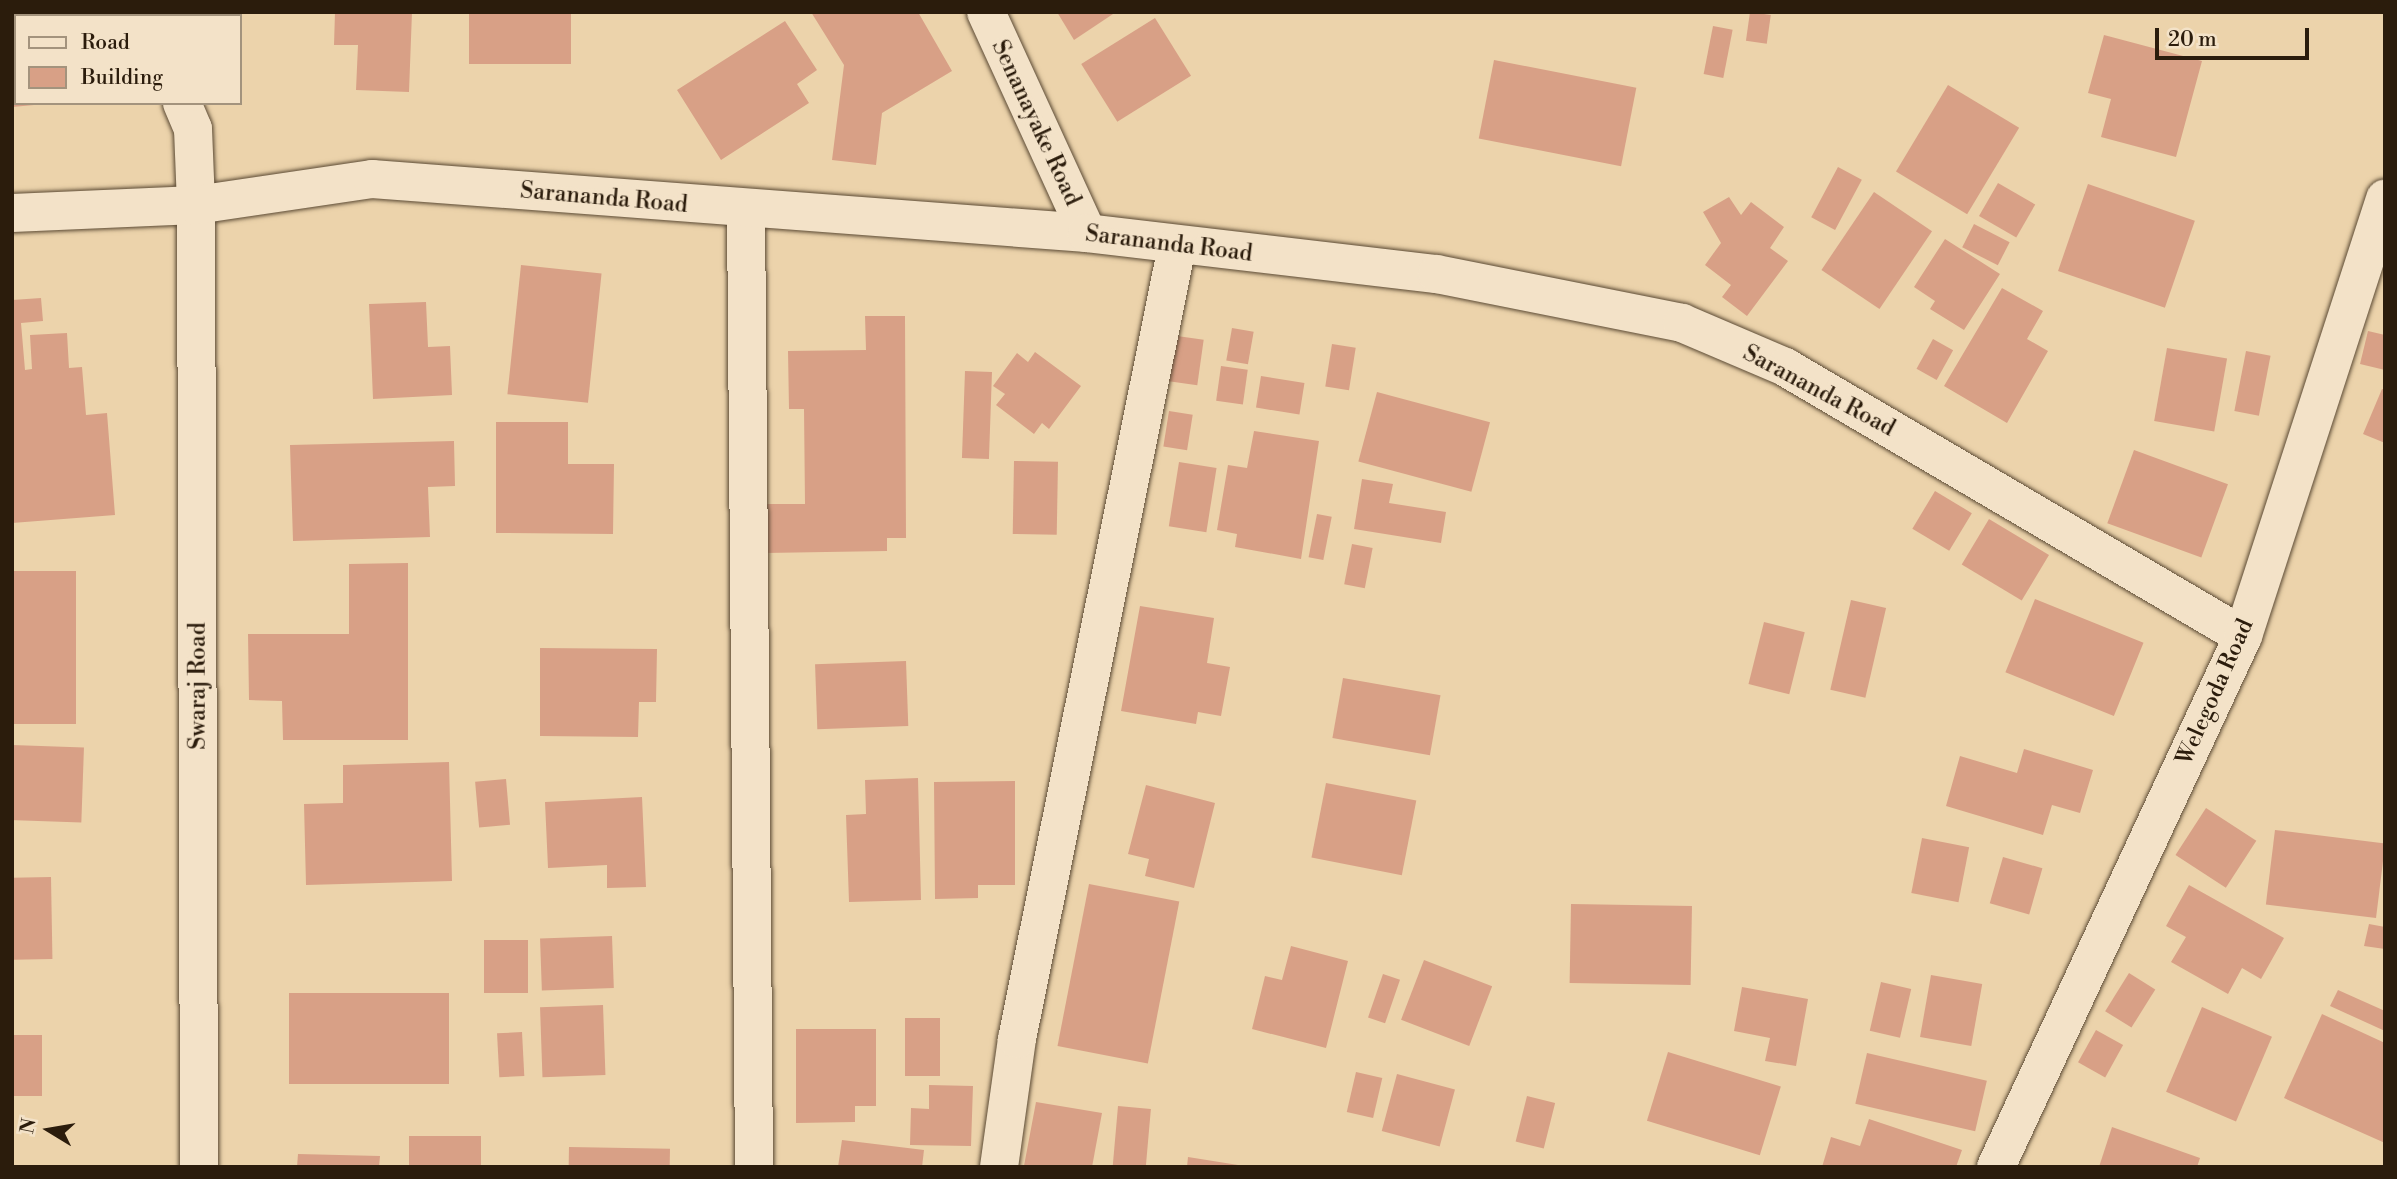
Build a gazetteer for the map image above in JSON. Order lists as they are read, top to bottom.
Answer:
{
  "streets": {
    "street": [
      "Senanayake Road",
      "Sarananda Road",
      "Swaraj Road",
      "Welegoda Road"
    ]
  },
  "crossings": [
    ["Senanayake Road", "Sarananda Road"],
    ["Sarananda Road", "Swaraj Road"],
    ["Sarananda Road", "Welegoda Road"]
  ],
  "legend": ["Road", "Building"],
  "scale_bar": "20 m",
  "north": "left"
}
